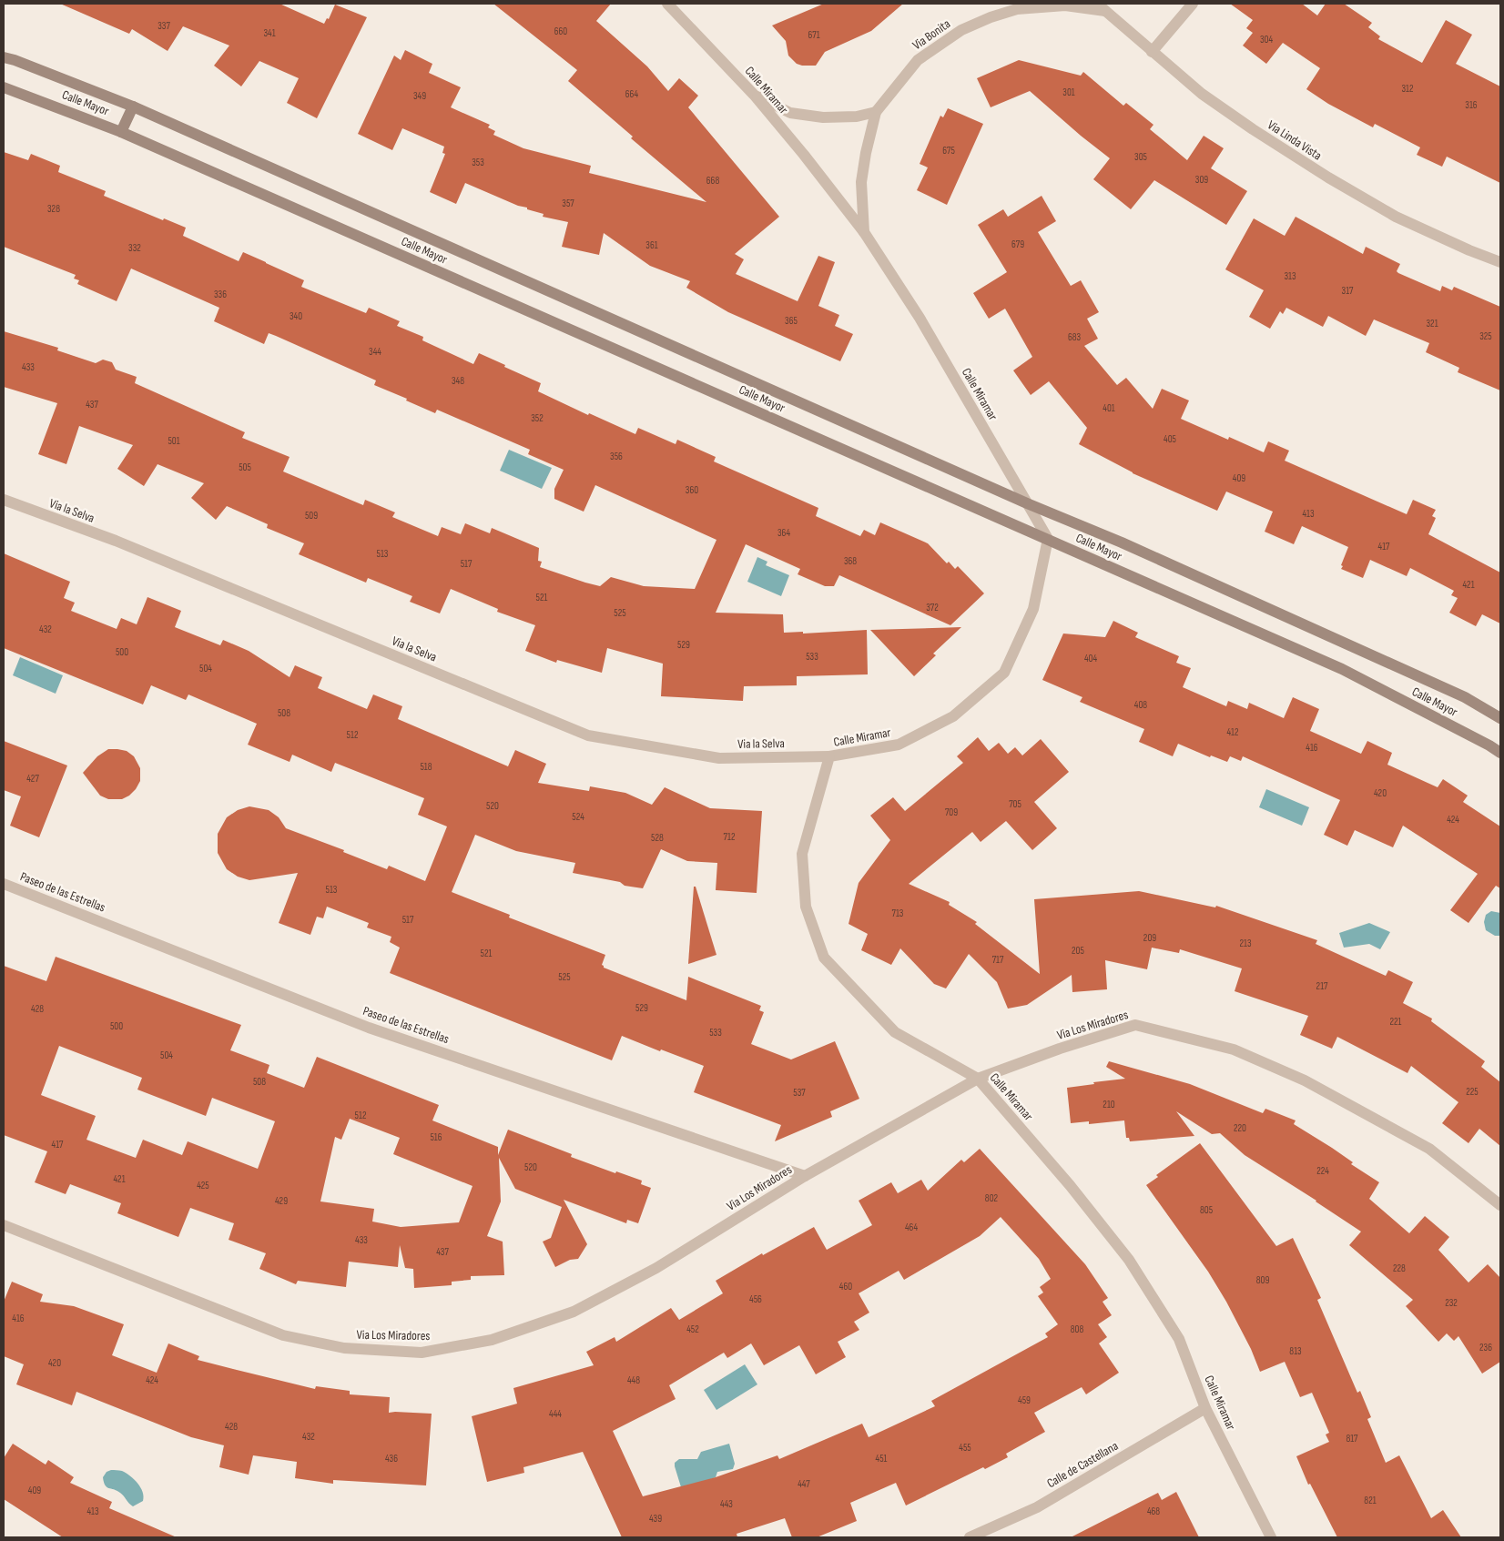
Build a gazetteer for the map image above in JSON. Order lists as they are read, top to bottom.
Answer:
{
  "streets": {
    "street": [
      "Via Bonita",
      "Calle Miramar",
      "Calle Mayor",
      "Via Linda Vista",
      "Via la Selva",
      "Paseo de las Estrellas",
      "Via Los Miradores",
      "Calle de Castellana"
    ]
  },
  "crossings": [
    ["Via Bonita", "Calle Miramar"],
    ["Via Bonita", "Via Linda Vista"],
    ["Calle Miramar", "Calle Mayor"],
    ["Calle Miramar", "Via la Selva"],
    ["Calle Miramar", "Via Los Miradores"],
    ["Calle Miramar", "Calle de Castellana"],
    ["Paseo de las Estrellas", "Via Los Miradores"]
  ],
  "house_numbers": [
    "337",
    "660",
    "341",
    "671",
    "304",
    "312",
    "301",
    "664",
    "349",
    "316",
    "675",
    "305",
    "353",
    "309",
    "668",
    "357",
    "328",
    "679",
    "361",
    "332",
    "313",
    "317",
    "336",
    "340",
    "365",
    "321",
    "325",
    "683",
    "344",
    "433",
    "348",
    "437",
    "401",
    "352",
    "405",
    "501",
    "356",
    "505",
    "409",
    "360",
    "413",
    "509",
    "364",
    "417",
    "513",
    "368",
    "517",
    "421",
    "521",
    "372",
    "525",
    "432",
    "529",
    "500",
    "533",
    "404",
    "504",
    "408",
    "508",
    "412",
    "512",
    "416",
    "518",
    "427",
    "420",
    "705",
    "520",
    "709",
    "524",
    "424",
    "712",
    "528",
    "513",
    "713",
    "517",
    "209",
    "213",
    "205",
    "521",
    "717",
    "525",
    "217",
    "529",
    "428",
    "221",
    "500",
    "533",
    "504",
    "508",
    "225",
    "537",
    "210",
    "512",
    "220",
    "516",
    "417",
    "520",
    "224",
    "421",
    "425",
    "802",
    "429",
    "805",
    "464",
    "433",
    "437",
    "228",
    "809",
    "460",
    "456",
    "232",
    "416",
    "452",
    "808",
    "236",
    "813",
    "420",
    "424",
    "448",
    "459",
    "444",
    "428",
    "432",
    "817",
    "455",
    "436",
    "451",
    "447",
    "409",
    "821",
    "443",
    "413",
    "468",
    "439"
  ]
}
